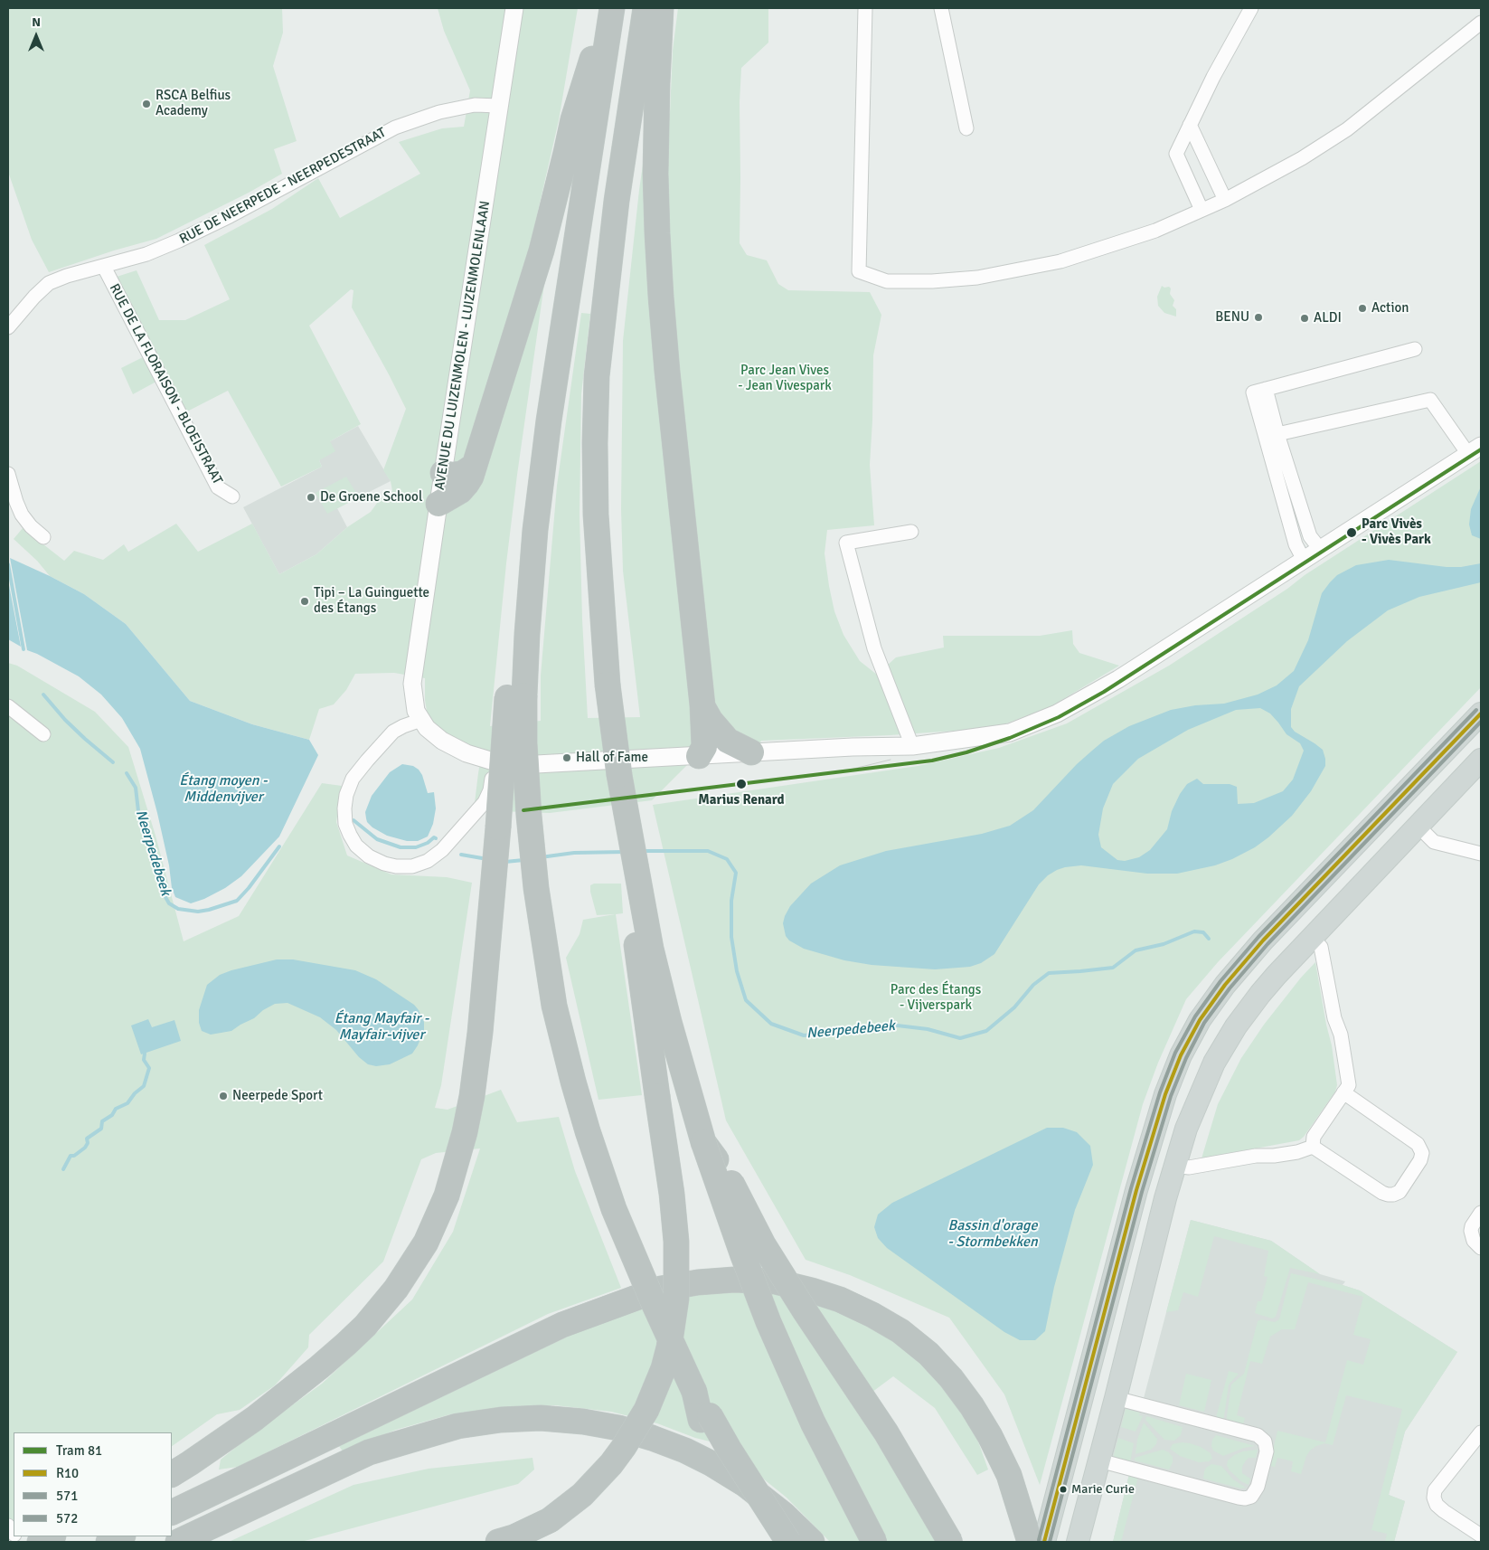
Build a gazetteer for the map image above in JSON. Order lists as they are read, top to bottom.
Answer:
{
  "streets": {
    "street": ["RUE DE NEERPEDE - NEERPEDESTRAAT", "AVENUE DU LUIZENMOLEN - LUIZENMOLENLAAN", "RUE DE LA FLORAISON - BLOEISTRAAT"]
  },
  "crossings": [
    ["RUE DE NEERPEDE - NEERPEDESTRAAT", "AVENUE DU LUIZENMOLEN - LUIZENMOLENLAAN"],
    ["RUE DE NEERPEDE - NEERPEDESTRAAT", "RUE DE LA FLORAISON - BLOEISTRAAT"]
  ],
  "water": [
    "Étang moyen - Middenvijver",
    "Neerpedebeek",
    "Étang Mayfair - Mayfair-vijver",
    "Bassin d'orage - Stormbekken"
  ],
  "parks": ["Parc Jean Vives - Jean Vivespark", "Parc des Étangs - Vijverspark"],
  "places": [
    "RSCA Belfius Academy",
    "Action",
    "BENU",
    "ALDI",
    "De Groene School",
    "Parc Vivès - Vivès Park",
    "Tipi – La Guinguette des Étangs",
    "Hall of Fame",
    "Marius Renard",
    "Neerpede Sport",
    "Marie Curie"
  ],
  "lines": [
    "tram line 81",
    "transit line 572",
    "transit line R10",
    "transit line 571"
  ],
  "legend": [
    "Tram 81",
    "R10",
    "571",
    "572"
  ],
  "north": "top"
}
